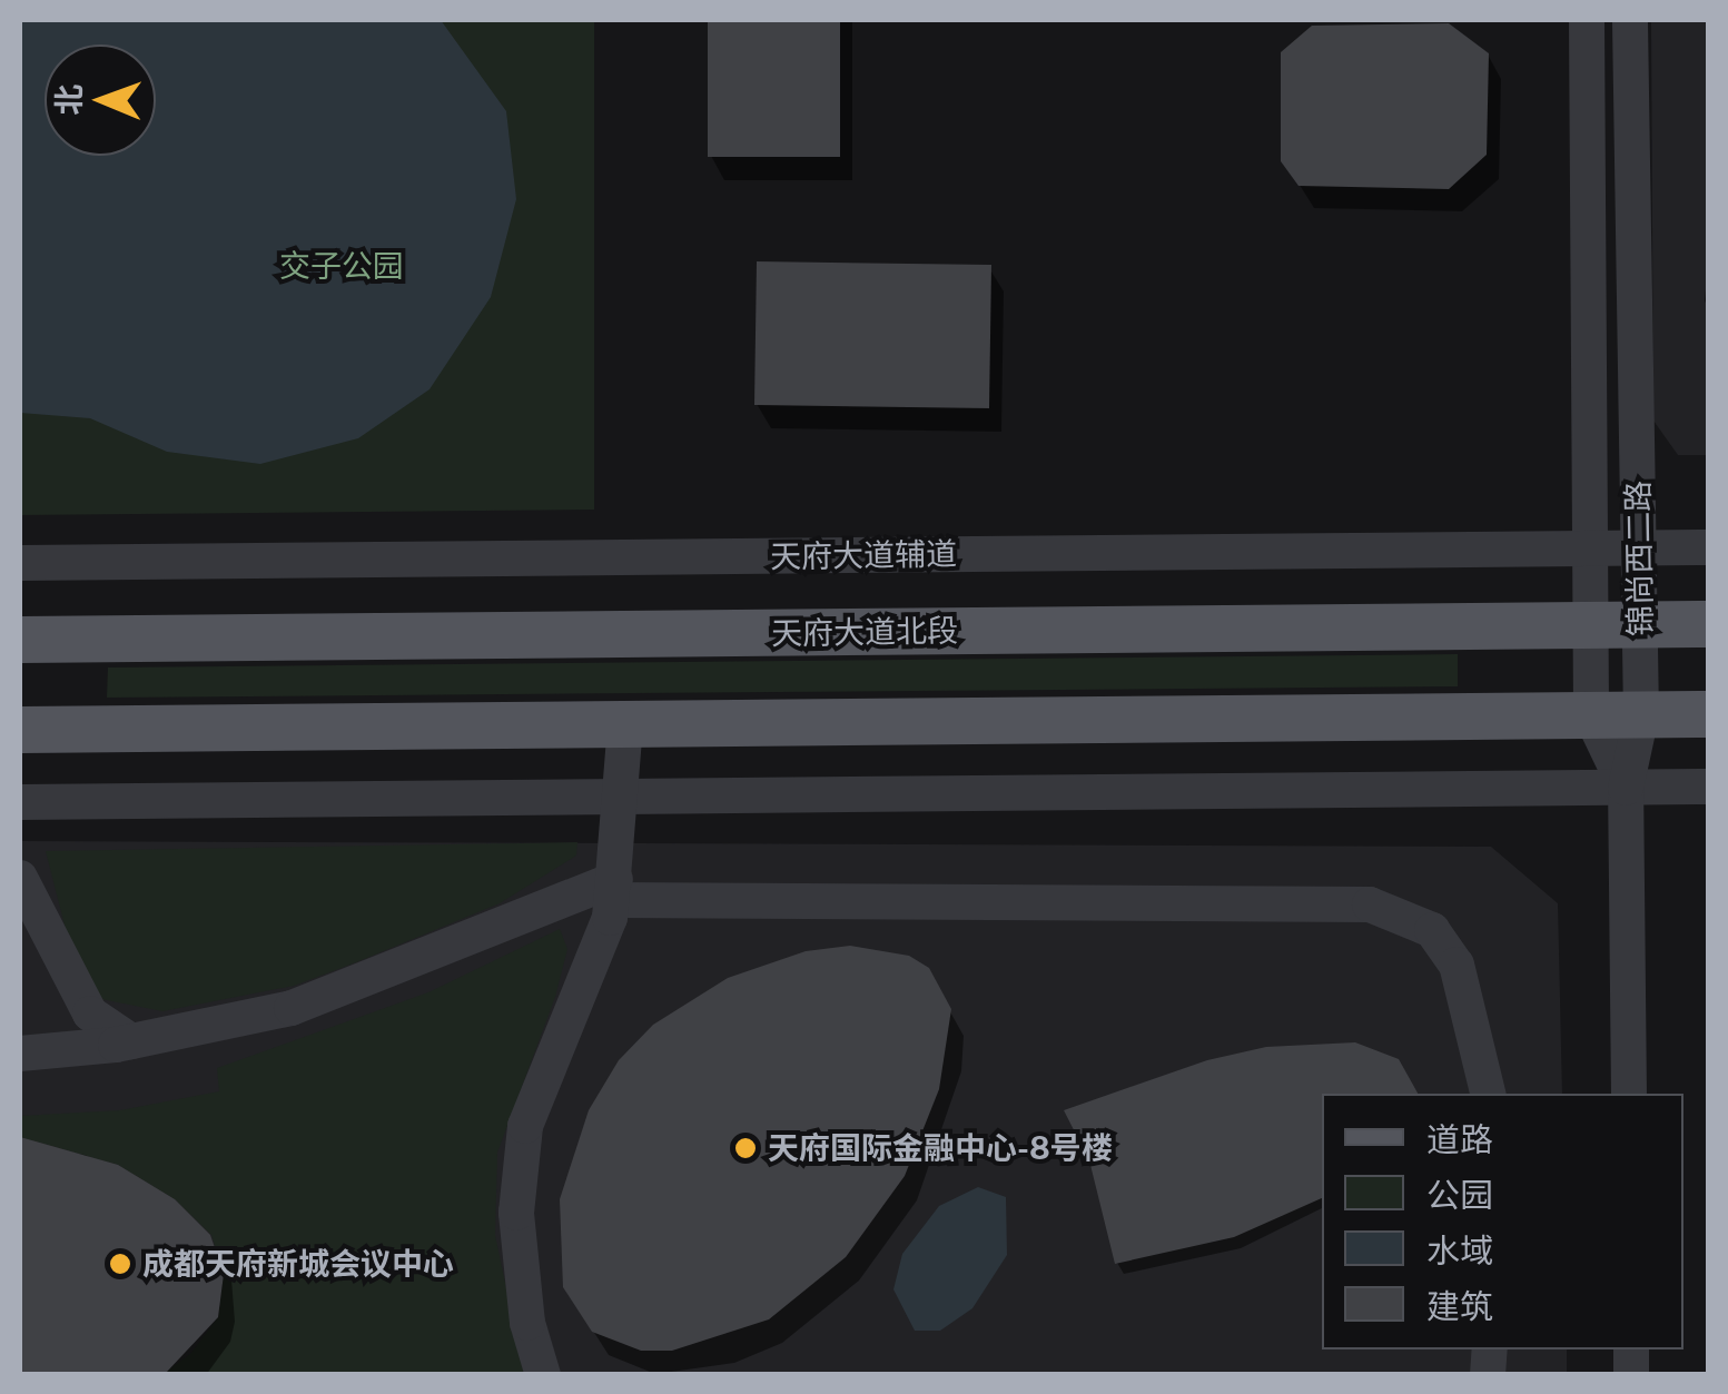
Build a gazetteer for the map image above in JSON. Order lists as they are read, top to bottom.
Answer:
{
  "streets": {
    "main road": ["天府大道北段"],
    "street": ["天府大道辅道", "锦尚西二路"]
  },
  "crossings": [
    ["天府大道辅道", "锦尚西二路"],
    ["锦尚西二路", "天府大道北段"]
  ],
  "parks": ["交子公园"],
  "places": ["天府国际金融中心-8号楼", "成都天府新城会议中心"],
  "legend": [
    "道路",
    "公园",
    "水域",
    "建筑"
  ],
  "north": "left"
}
